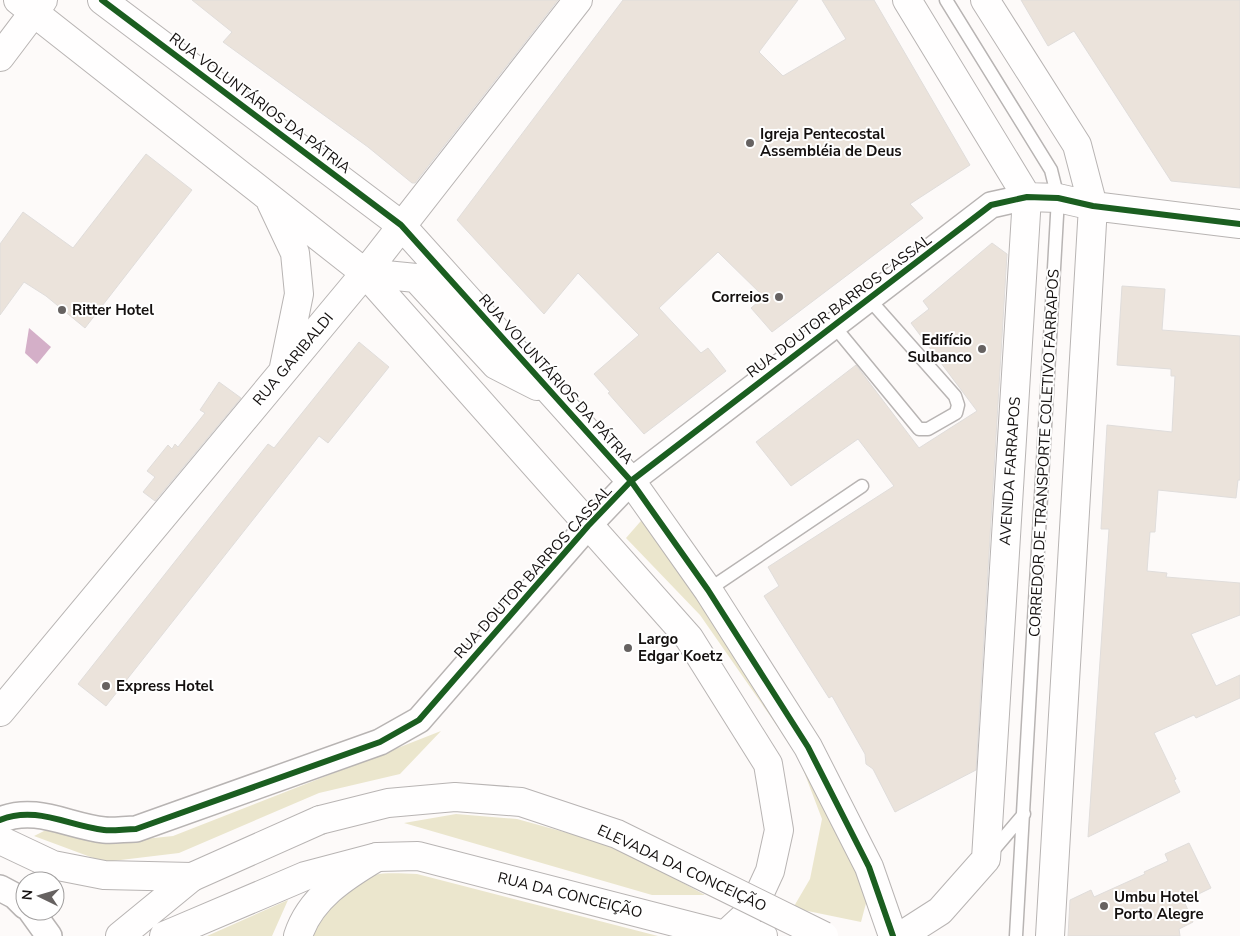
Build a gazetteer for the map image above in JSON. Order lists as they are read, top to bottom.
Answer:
{
  "streets": {
    "main road": [
      "RUA VOLUNTÁRIOS DA PÁTRIA",
      "RUA DOUTOR BARROS CASSAL",
      "RUA GARIBALDI",
      "AVENIDA FARRAPOS",
      "ELEVADA DA CONCEIÇÃO",
      "RUA DA CONCEIÇÃO"
    ],
    "lane": ["CORREDOR DE TRANSPORTE COLETIVO FARRAPOS"]
  },
  "crossings": [
    ["RUA VOLUNTÁRIOS DA PÁTRIA", "RUA DOUTOR BARROS CASSAL"],
    ["RUA VOLUNTÁRIOS DA PÁTRIA", "RUA GARIBALDI"],
    ["RUA DOUTOR BARROS CASSAL", "CORREDOR DE TRANSPORTE COLETIVO FARRAPOS"],
    ["RUA DOUTOR BARROS CASSAL", "AVENIDA FARRAPOS"]
  ],
  "places": [
    "Igreja Pentecostal Assembléia de Deus",
    "Correios",
    "Ritter Hotel",
    "Edifício Sulbanco",
    "Largo Edgar Koetz",
    "Express Hotel",
    "Umbu Hotel Porto Alegre"
  ],
  "north": "left"
}
